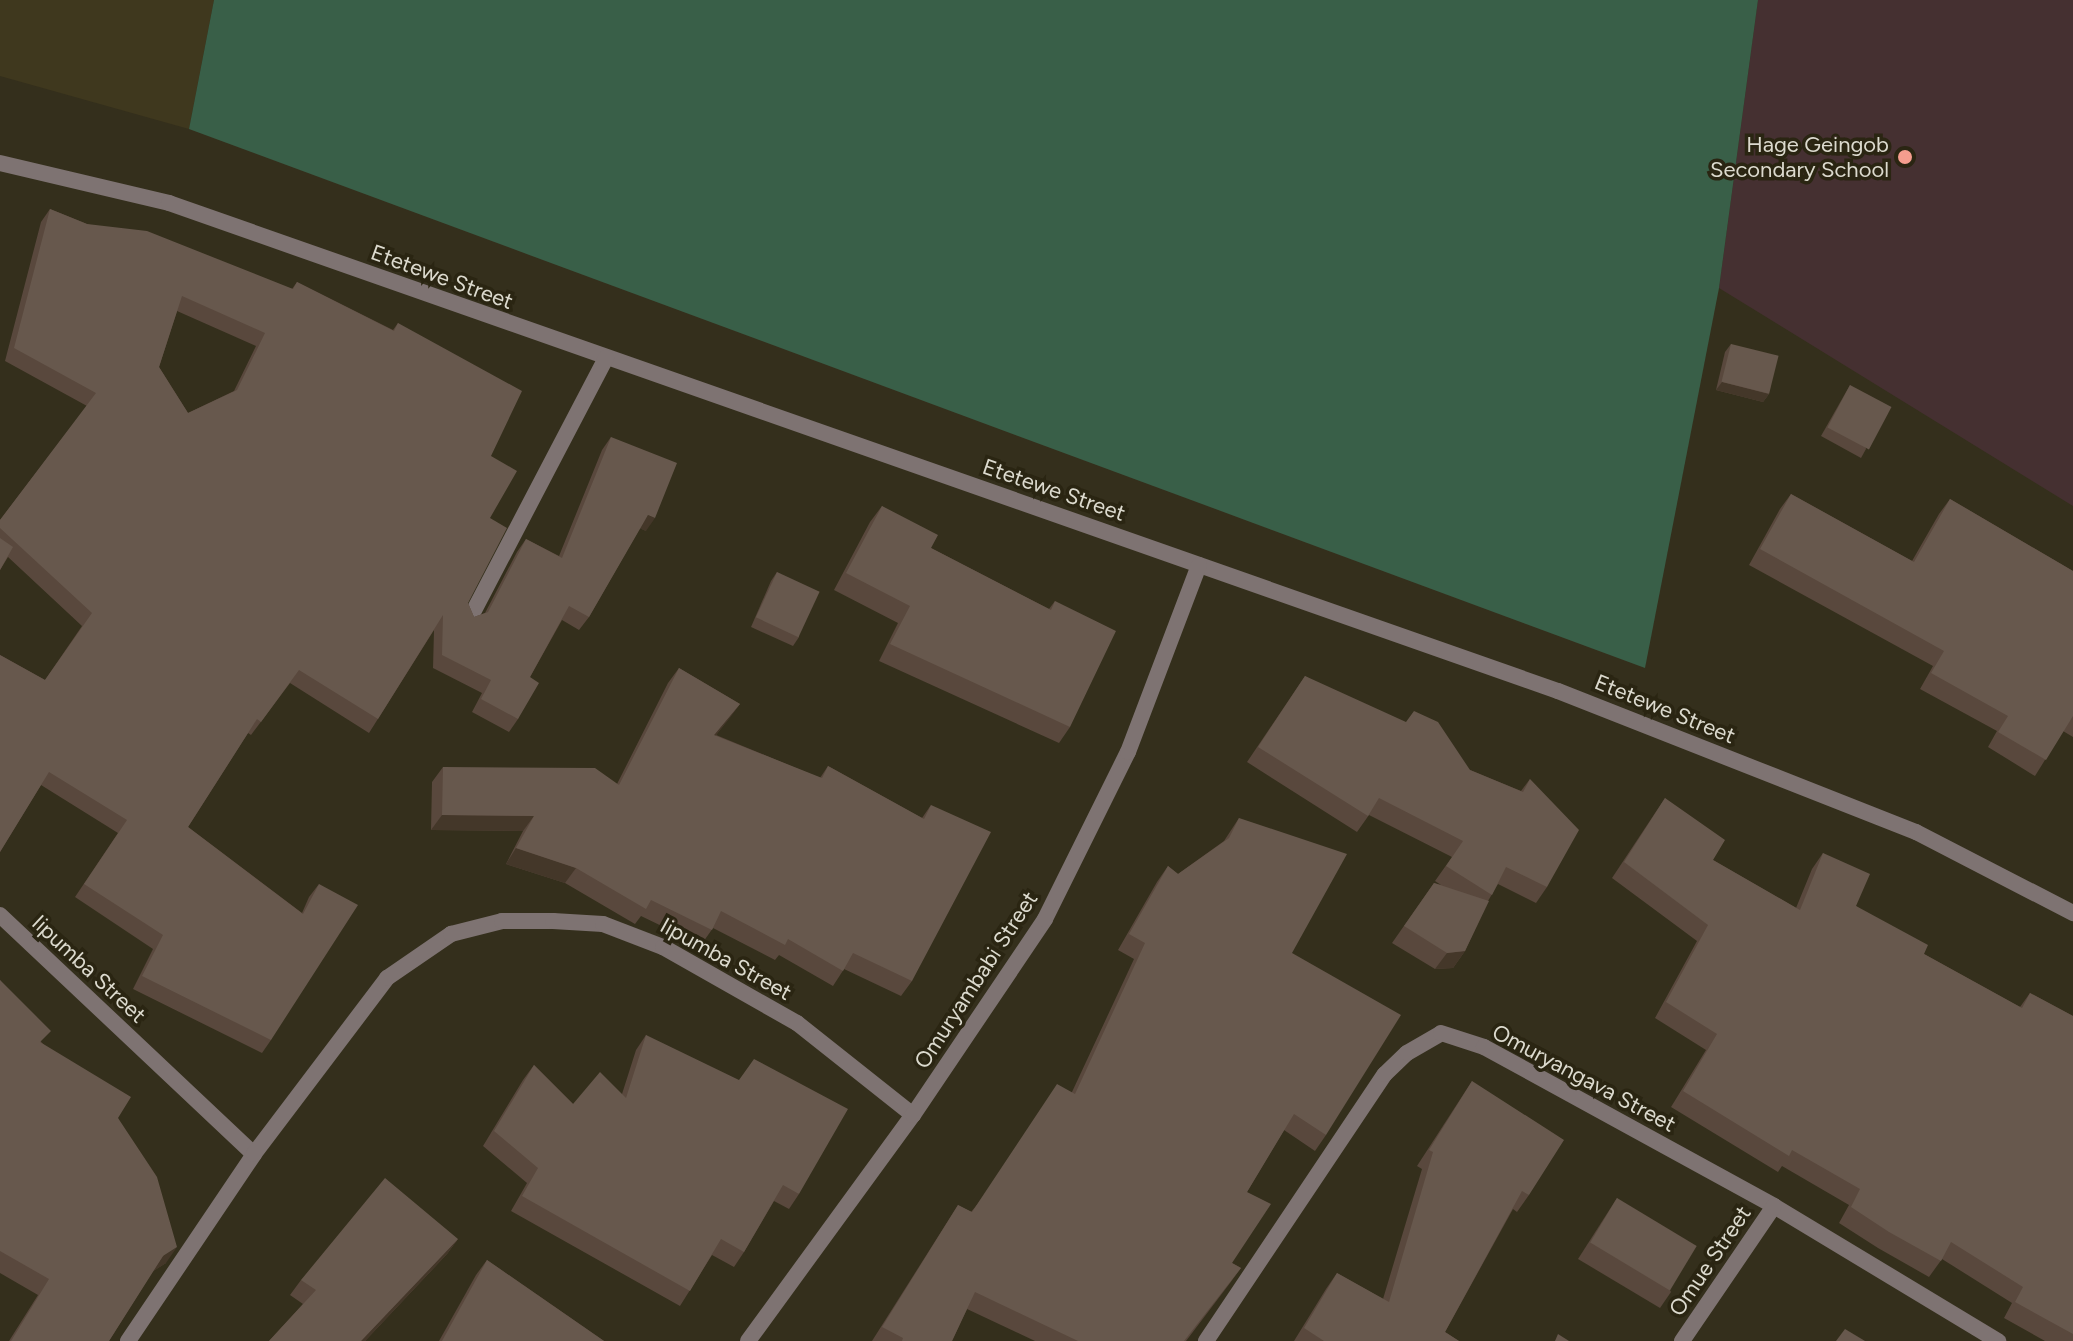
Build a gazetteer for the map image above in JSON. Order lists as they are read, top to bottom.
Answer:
{
  "streets": {
    "street": [
      "Etetewe Street",
      "Iipumba Street",
      "Omuryambabi Street",
      "Omuryangava Street",
      "Omue Street"
    ]
  },
  "crossings": [
    ["Etetewe Street", "Omuryambabi Street"],
    ["Iipumba Street", "Omuryambabi Street"],
    ["Omuryangava Street", "Omue Street"]
  ],
  "places": ["Hage Geingob Secondary School"]
}
